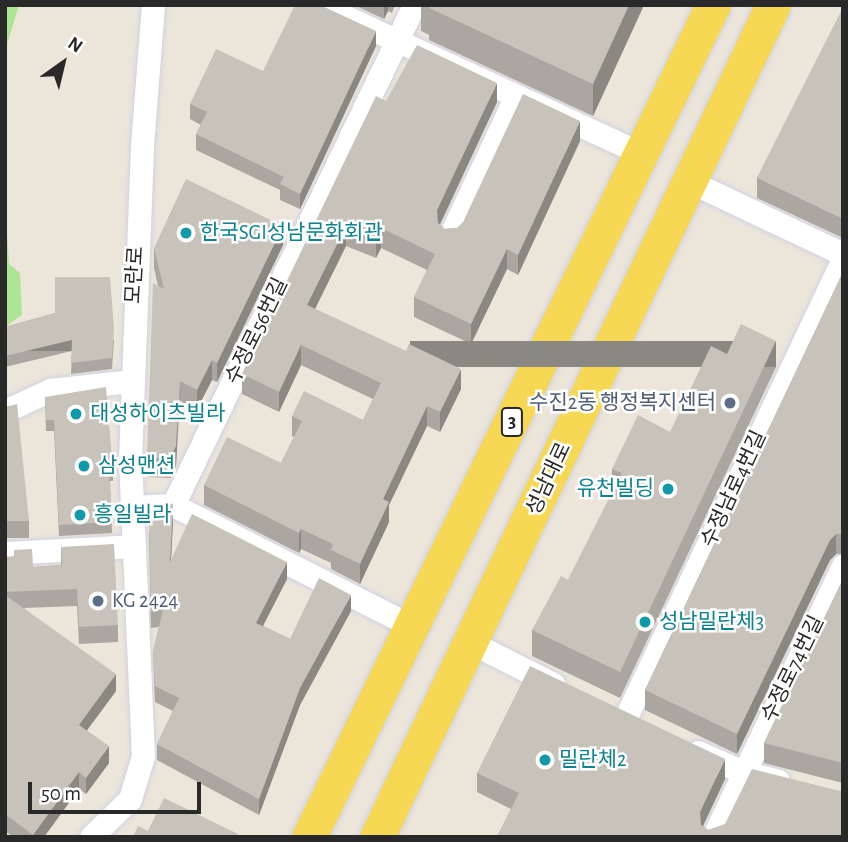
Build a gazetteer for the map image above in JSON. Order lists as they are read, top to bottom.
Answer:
{
  "streets": {
    "main road": ["3", "성남대로"],
    "street": [
      "모란로",
      "수정로56번길",
      "수정남로4번길",
      "수정로74번길"
    ]
  },
  "places": [
    "한국SGI성남문화회관",
    "수진2동 행정복지센터",
    "대성하이츠빌라",
    "삼성맨션",
    "유천빌딩",
    "흥일빌라",
    "KG 2424",
    "성남밀란체3",
    "밀란체2"
  ],
  "scale_bar": "50 m",
  "north": "top right"
}
